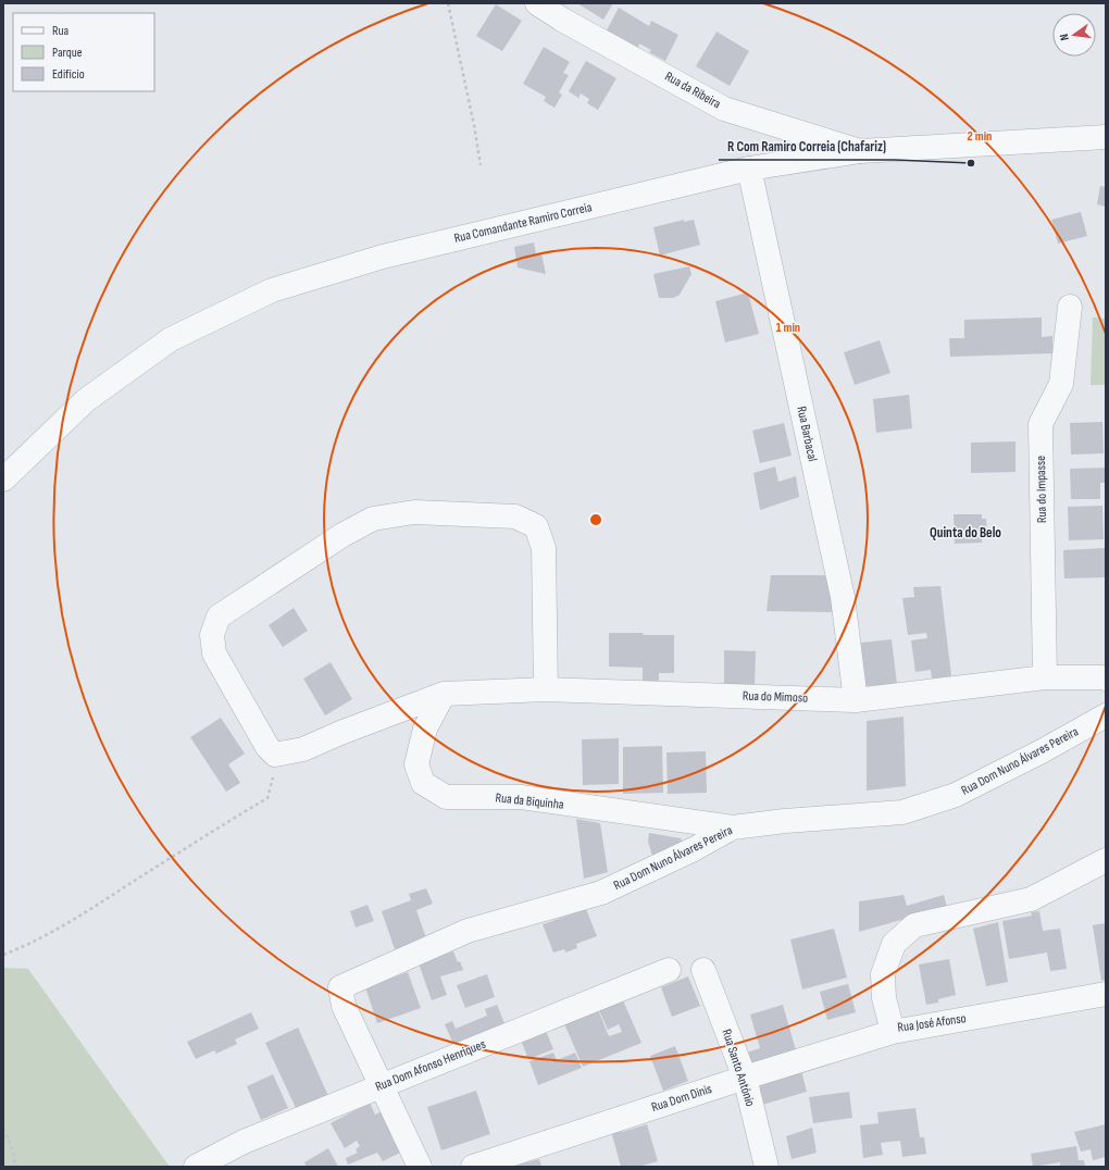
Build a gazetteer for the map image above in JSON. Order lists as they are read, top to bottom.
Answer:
{
  "streets": {
    "street": [
      "Rua da Ribeira",
      "Rua Comandante Ramiro Correia",
      "Rua Barbacal",
      "Rua do Impasse",
      "Rua do Mimoso",
      "Rua Dom Nuno Álvares Pereira",
      "Rua da Biquinha",
      "Rua José Afonso",
      "Rua Dom Afonso Henriques",
      "Rua Santo António",
      "Rua Dom Dinis"
    ]
  },
  "crossings": [
    ["Rua da Ribeira", "Rua Comandante Ramiro Correia"],
    ["Rua Comandante Ramiro Correia", "Rua Barbacal"],
    ["Rua Barbacal", "Rua do Mimoso"],
    ["Rua do Impasse", "Rua do Mimoso"],
    ["Rua do Mimoso", "Rua da Biquinha"],
    ["Rua Dom Nuno Álvares Pereira", "Rua da Biquinha"],
    ["Rua Dom Nuno Álvares Pereira", "Rua Dom Afonso Henriques"],
    ["Rua José Afonso", "Rua Dom Dinis"],
    ["Rua Santo António", "Rua Dom Dinis"]
  ],
  "districts": ["Quinta do Belo"],
  "places": ["R Com Ramiro Correia (Chafariz)"],
  "legend": ["Rua", "Parque", "Edifício"],
  "north": "left",
  "rings": ["2 min", "1 min"]
}
